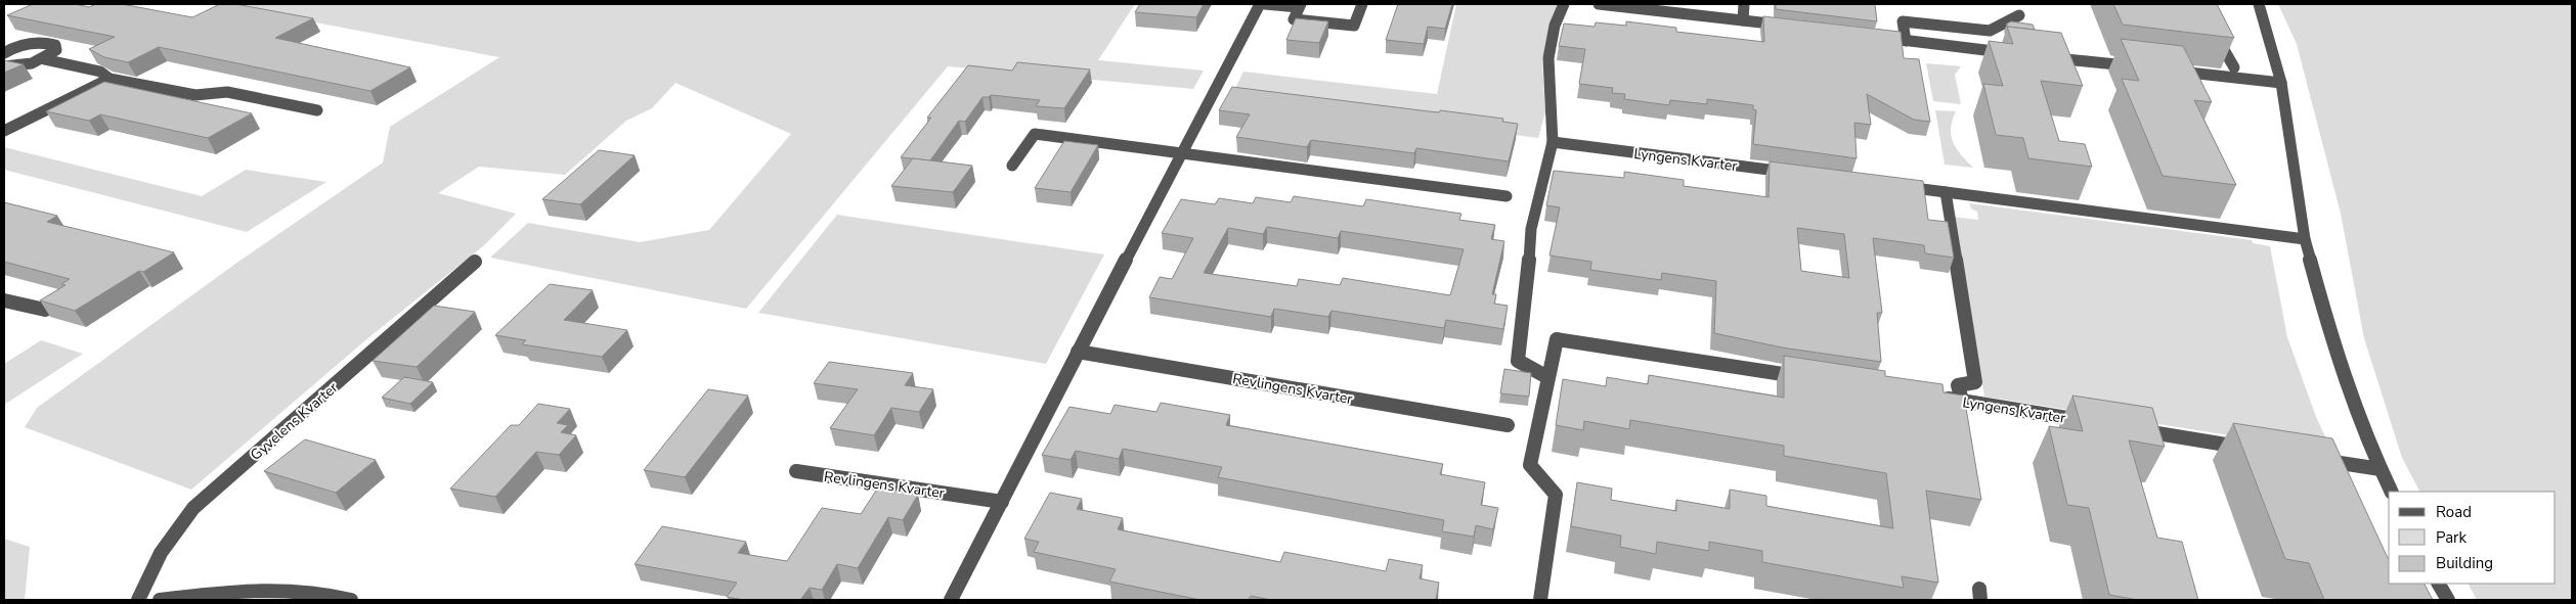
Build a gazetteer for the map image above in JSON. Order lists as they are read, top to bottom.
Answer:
{
  "streets": {
    "street": ["Lyngens Kvarter", "Revlingens Kvarter", "Gyvelens Kvarter"]
  },
  "legend": ["Road", "Park", "Building"]
}
